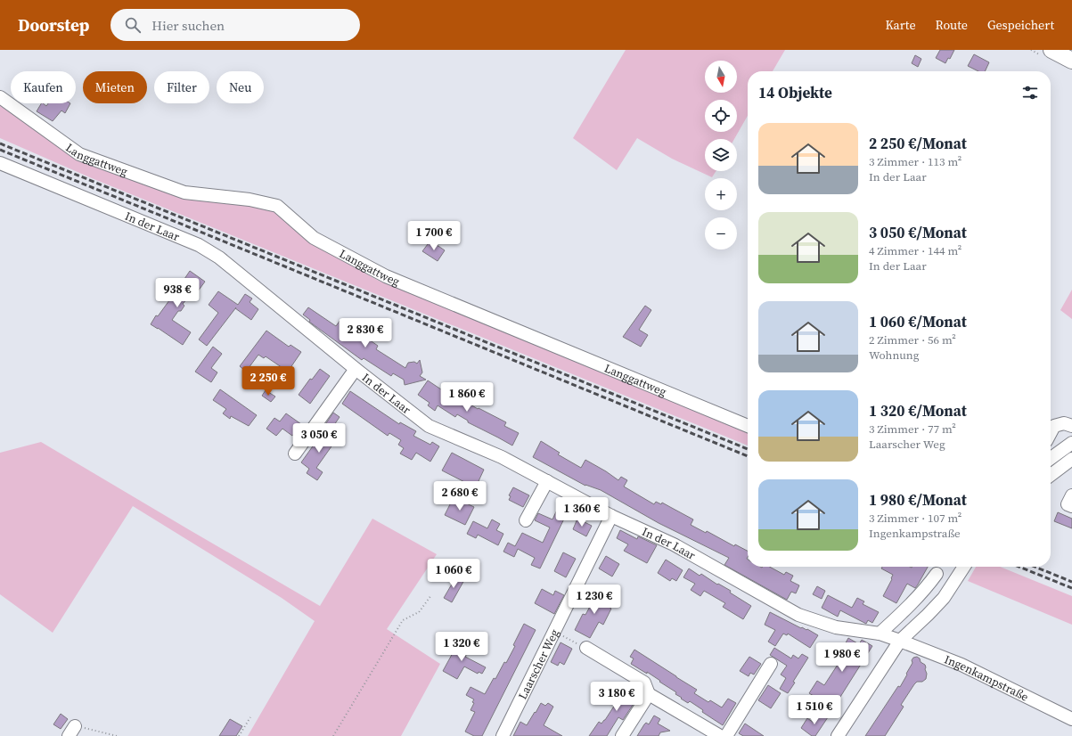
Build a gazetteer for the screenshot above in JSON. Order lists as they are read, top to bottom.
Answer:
{
  "streets": {
    "street": [
      "Langgattweg",
      "In der Laar",
      "Laarscher Weg",
      "Ingenkampstraße"
    ]
  },
  "crossings": [
    ["In der Laar", "Laarscher Weg"],
    ["In der Laar", "Ingenkampstraße"]
  ],
  "north": "bottom",
  "page": {
    "header": "Doorstep",
    "search": "Hier suchen",
    "nav": ["Karte", "Route", "Gespeichert"],
    "map_buttons": ["+", "−"],
    "chip": [
      "Kaufen",
      "Mieten",
      "Filter",
      "Neu"
    ],
    "heading": "14 Objekte",
    "list": [
      {
        "name": "2 250 €/Monat",
        "note": "3 Zimmer · 113 m² · In der Laar"
      },
      {
        "name": "3 050 €/Monat",
        "note": "4 Zimmer · 144 m² · In der Laar"
      },
      {
        "name": "1 060 €/Monat",
        "note": "2 Zimmer · 56 m² · Wohnung"
      },
      {
        "name": "1 320 €/Monat",
        "note": "3 Zimmer · 77 m² · Laarscher Weg"
      },
      {
        "name": "1 980 €/Monat",
        "note": "3 Zimmer · 107 m² · Ingenkampstraße"
      }
    ],
    "price": [
      "1 700 €",
      "938 €",
      "2 830 €",
      "2 250 €",
      "1 860 €",
      "3 050 €",
      "2 680 €",
      "1 360 €",
      "1 060 €",
      "1 230 €",
      "1 320 €",
      "1 980 €",
      "3 180 €",
      "1 510 €"
    ]
  }
}
